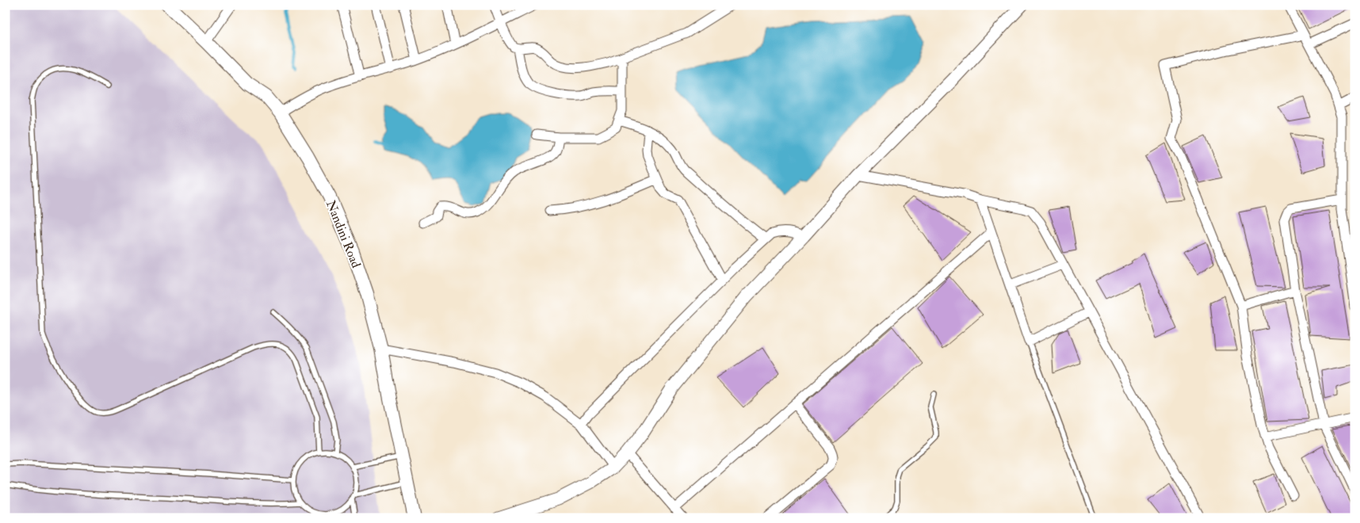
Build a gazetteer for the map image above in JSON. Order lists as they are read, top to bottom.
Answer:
{
  "streets": {
    "main road": ["Nandini Road"]
  }
}
